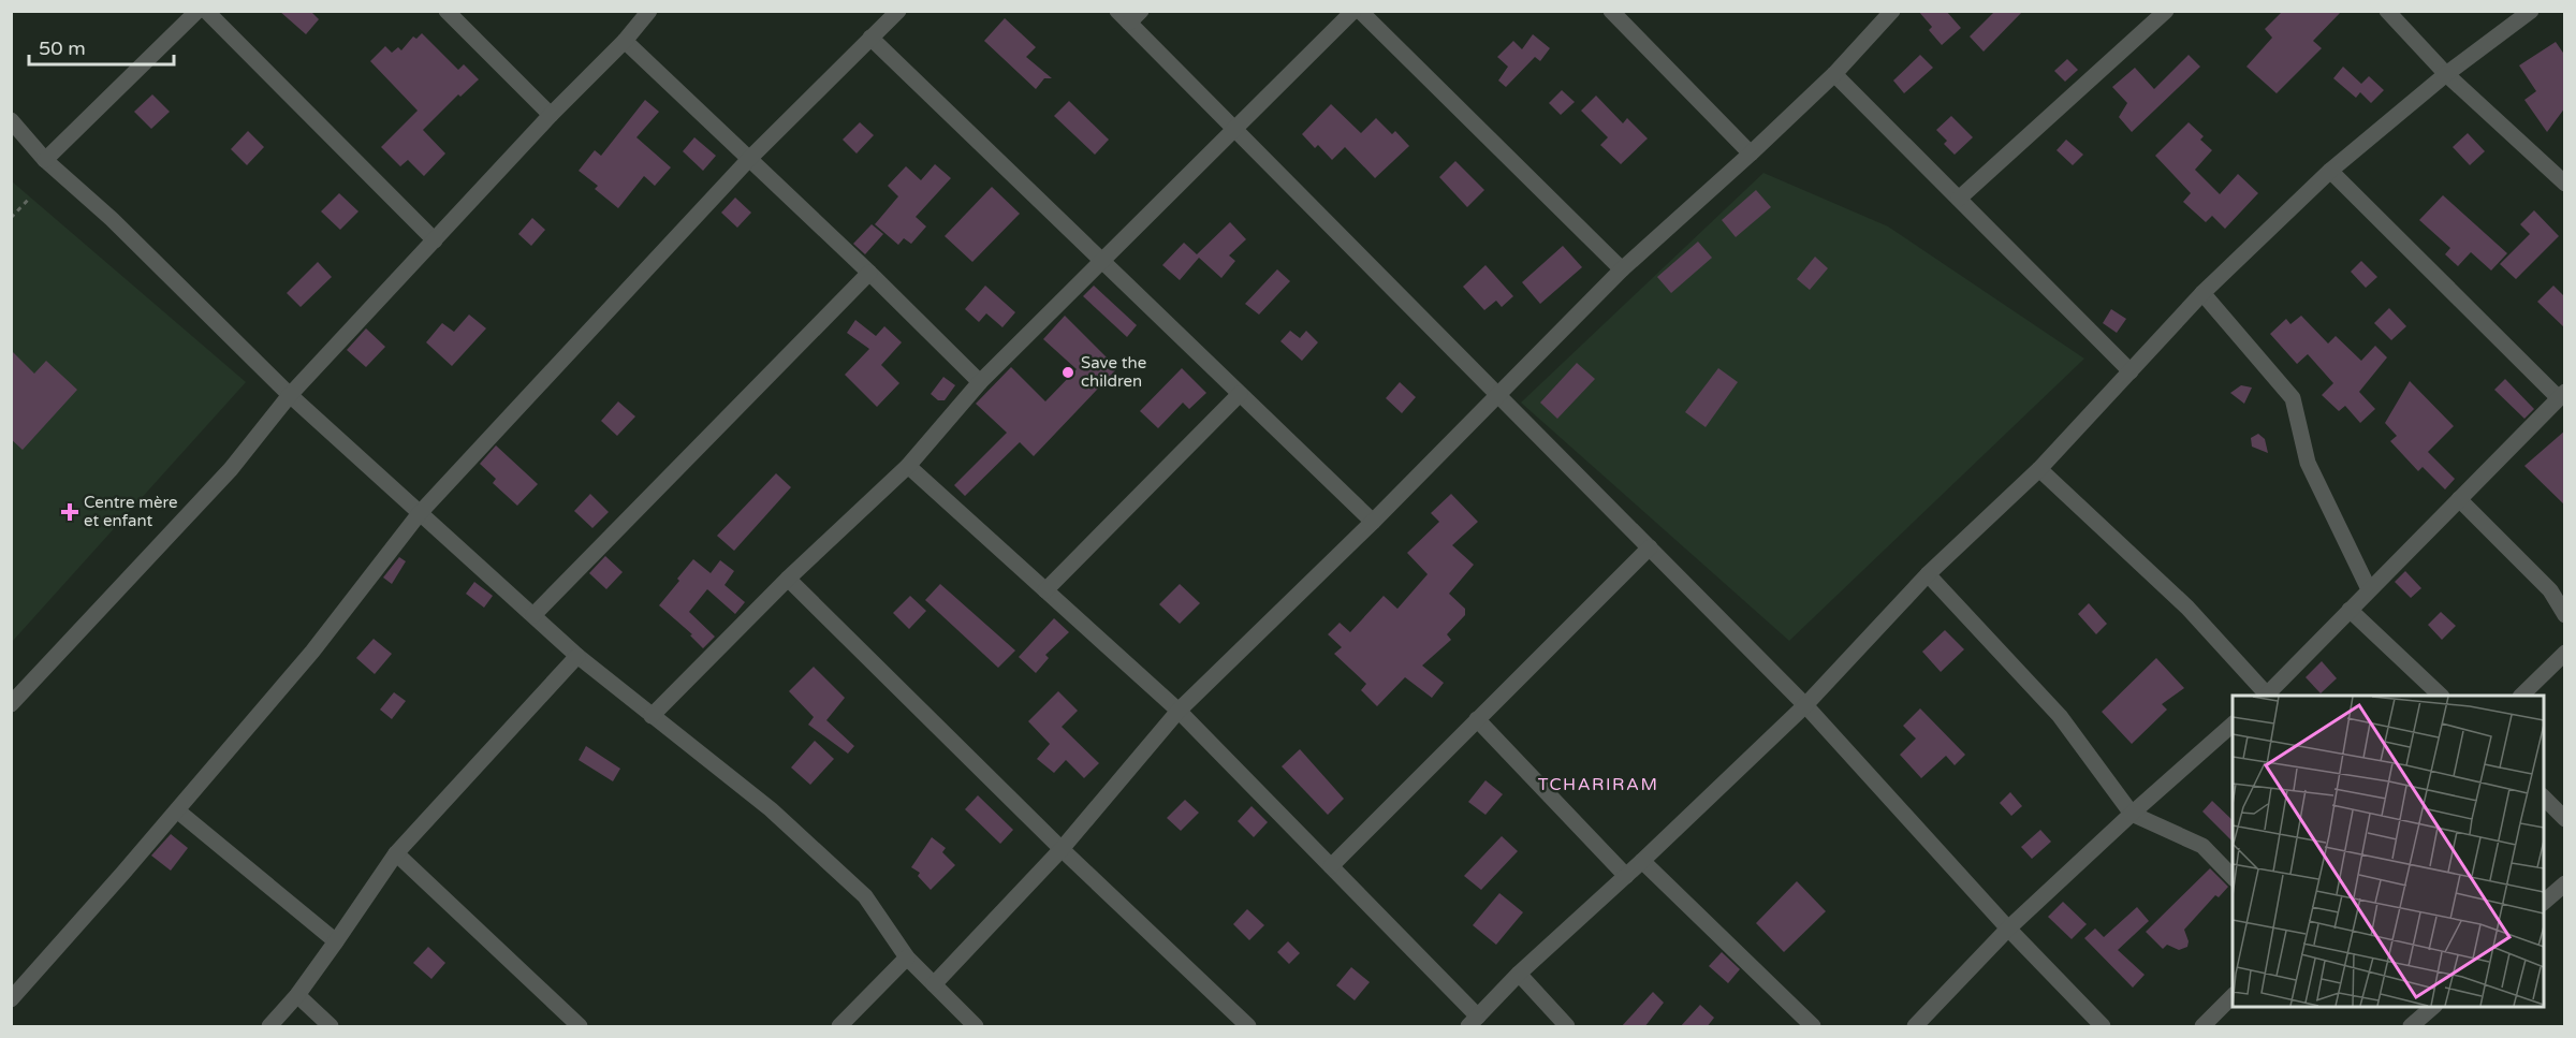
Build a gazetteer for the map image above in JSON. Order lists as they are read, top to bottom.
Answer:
{
  "districts": ["TCHARIRAM"],
  "places": {
    "other": ["Save the children"],
    "health": ["Centre mère et enfant"]
  },
  "scale_bar": "50 m"
}
